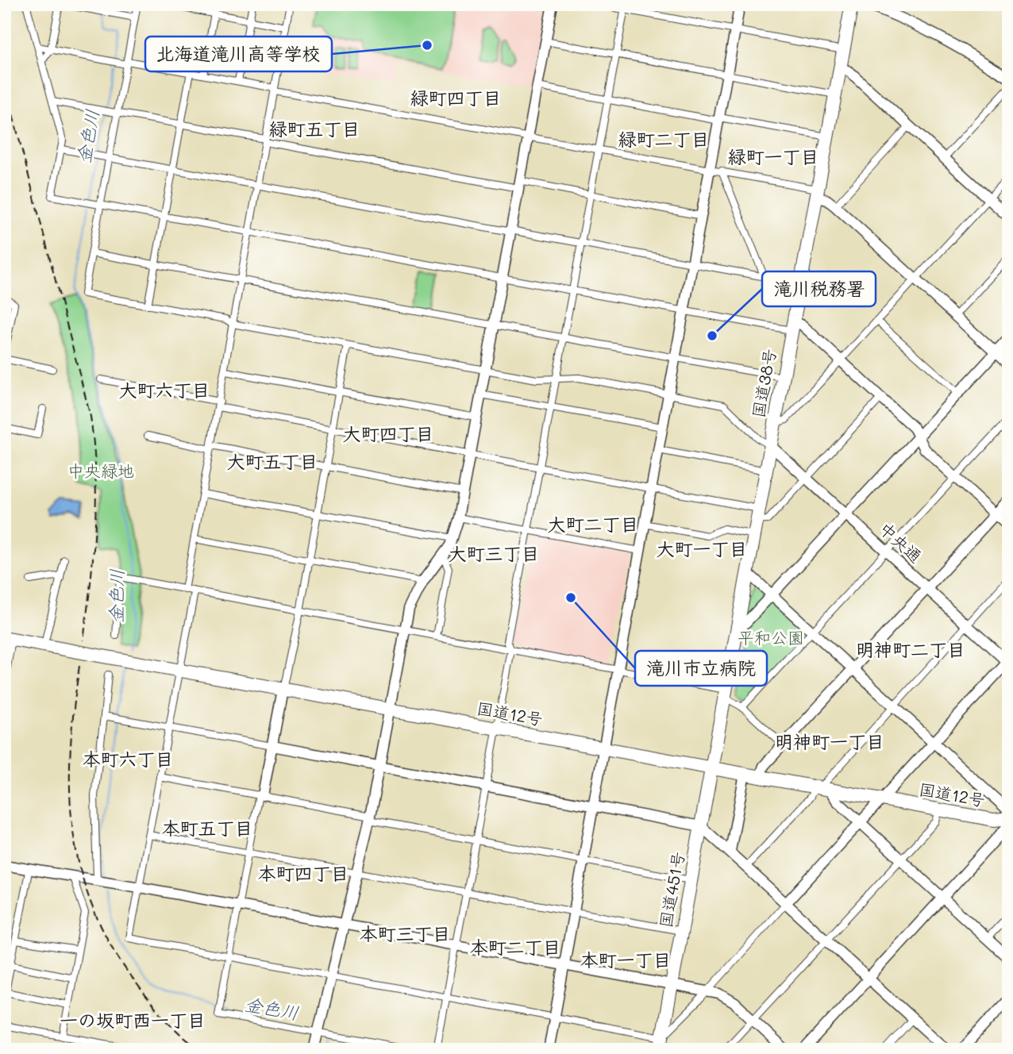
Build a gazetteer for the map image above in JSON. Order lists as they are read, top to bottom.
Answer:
{
  "streets": {
    "highway": ["国道38号", "国道12号", "国道451号"],
    "street": ["中央通"]
  },
  "crossings": [
    ["国道38号", "中央通"],
    ["国道38号", "国道12号"],
    ["国道38号", "国道451号"],
    ["国道12号", "国道451号"]
  ],
  "districts": [
    "緑町四丁目",
    "緑町五丁目",
    "緑町二丁目",
    "緑町一丁目",
    "大町六丁目",
    "大町四丁目",
    "大町五丁目",
    "大町二丁目",
    "大町一丁目",
    "大町三丁目",
    "明神町二丁目",
    "明神町一丁目",
    "本町六丁目",
    "本町五丁目",
    "本町四丁目",
    "本町三丁目",
    "本町二丁目",
    "本町一丁目",
    "一の坂町西一丁目"
  ],
  "water": ["金色川"],
  "parks": ["中央緑地", "平和公園"],
  "places": ["北海道滝川高等学校", "滝川税務署", "滝川市立病院"]
}
